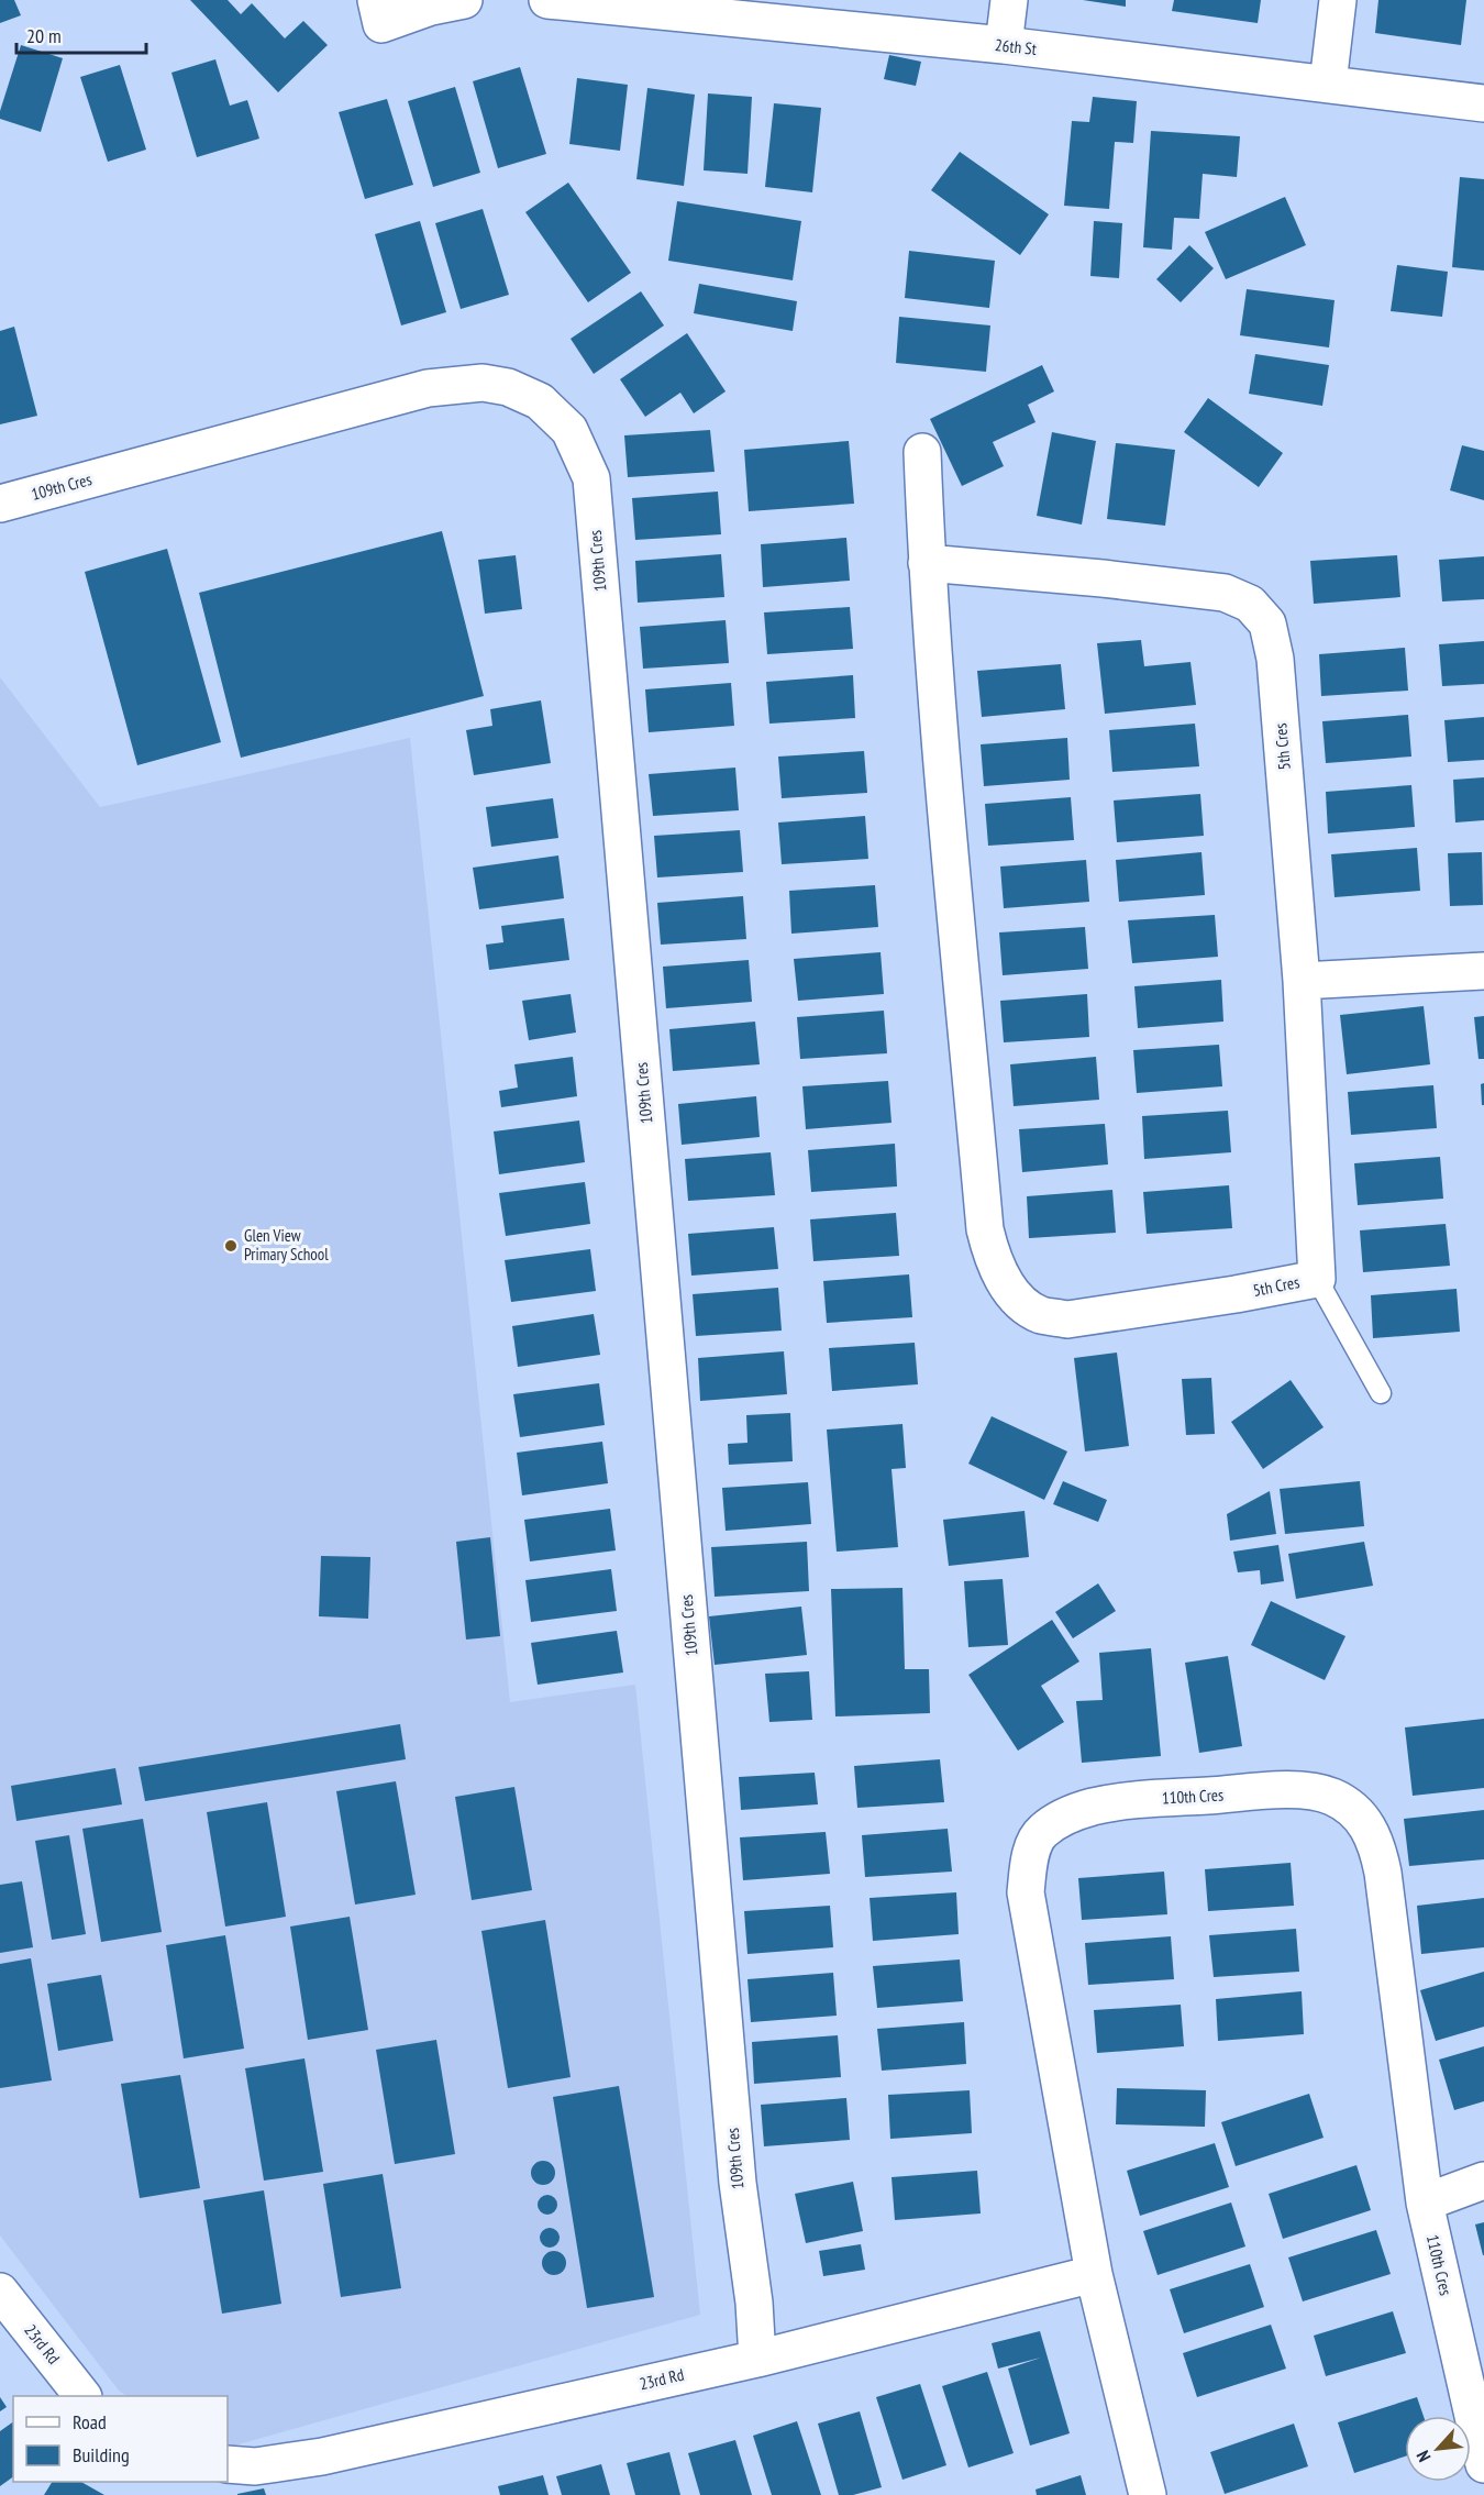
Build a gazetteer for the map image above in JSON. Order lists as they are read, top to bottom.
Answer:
{
  "streets": {
    "street": [
      "26th St",
      "109th Cres",
      "5th Cres",
      "110th Cres",
      "23rd Rd"
    ]
  },
  "crossings": [
    ["109th Cres", "23rd Rd"],
    ["110th Cres", "23rd Rd"]
  ],
  "places": ["Glen View Primary School"],
  "legend": ["Road", "Building"],
  "scale_bar": "20 m",
  "north": "bottom left"
}
